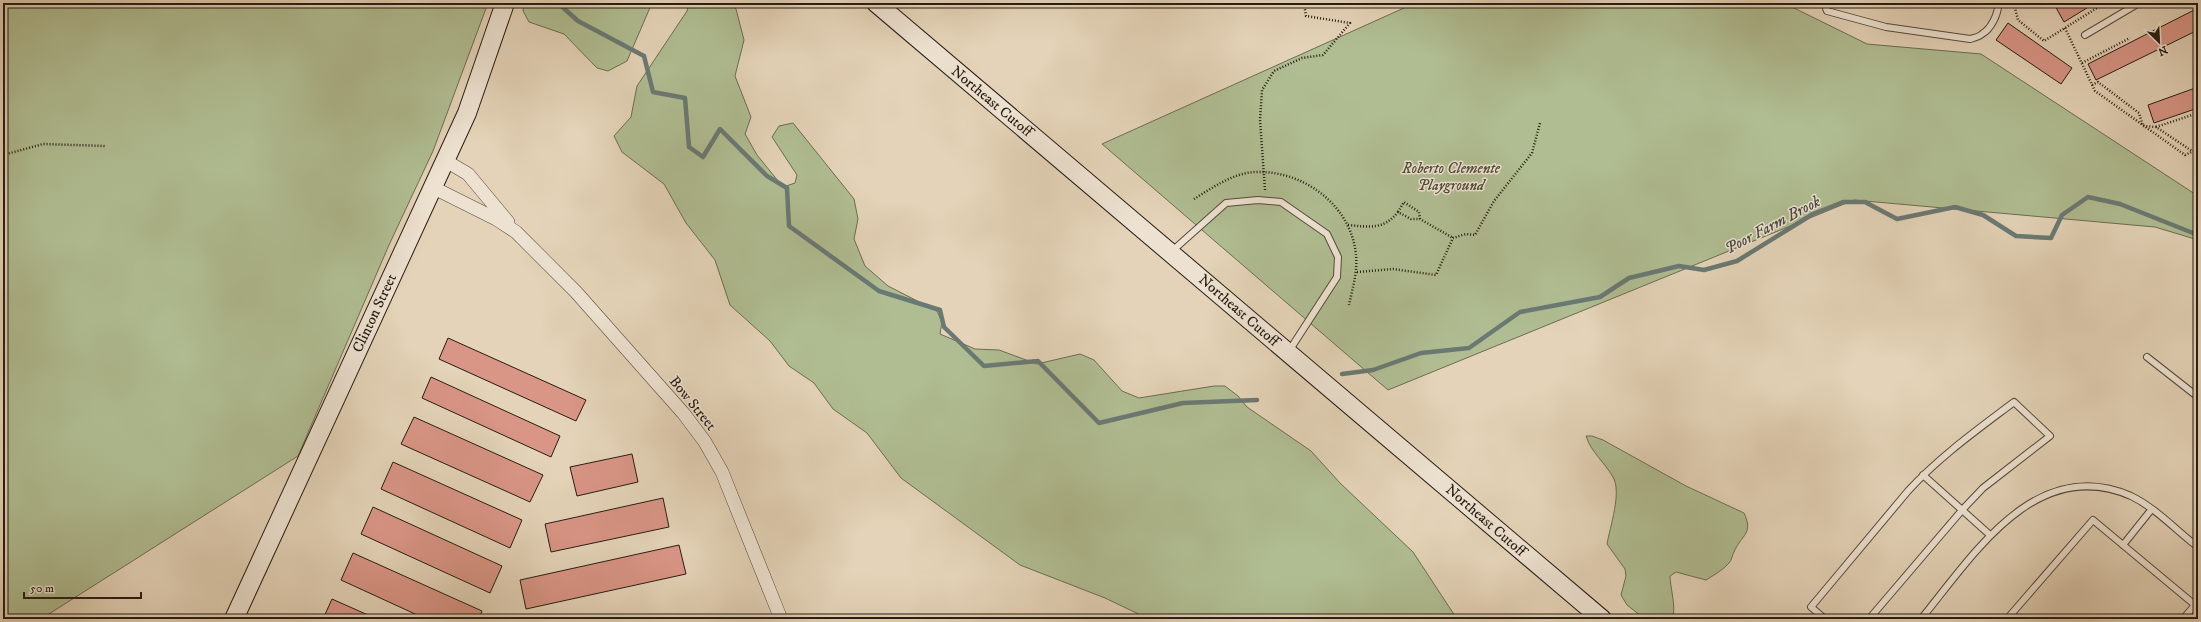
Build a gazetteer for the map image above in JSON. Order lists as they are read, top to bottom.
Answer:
{
  "streets": {
    "main road": ["Northeast Cutoff", "Clinton Street"],
    "street": ["Bow Street"]
  },
  "crossings": [
    ["Clinton Street", "Bow Street"]
  ],
  "water": ["Poor Farm Brook"],
  "parks": ["Roberto Clemente Playground"],
  "scale_bar": "50 m",
  "north": "bottom right"
}
